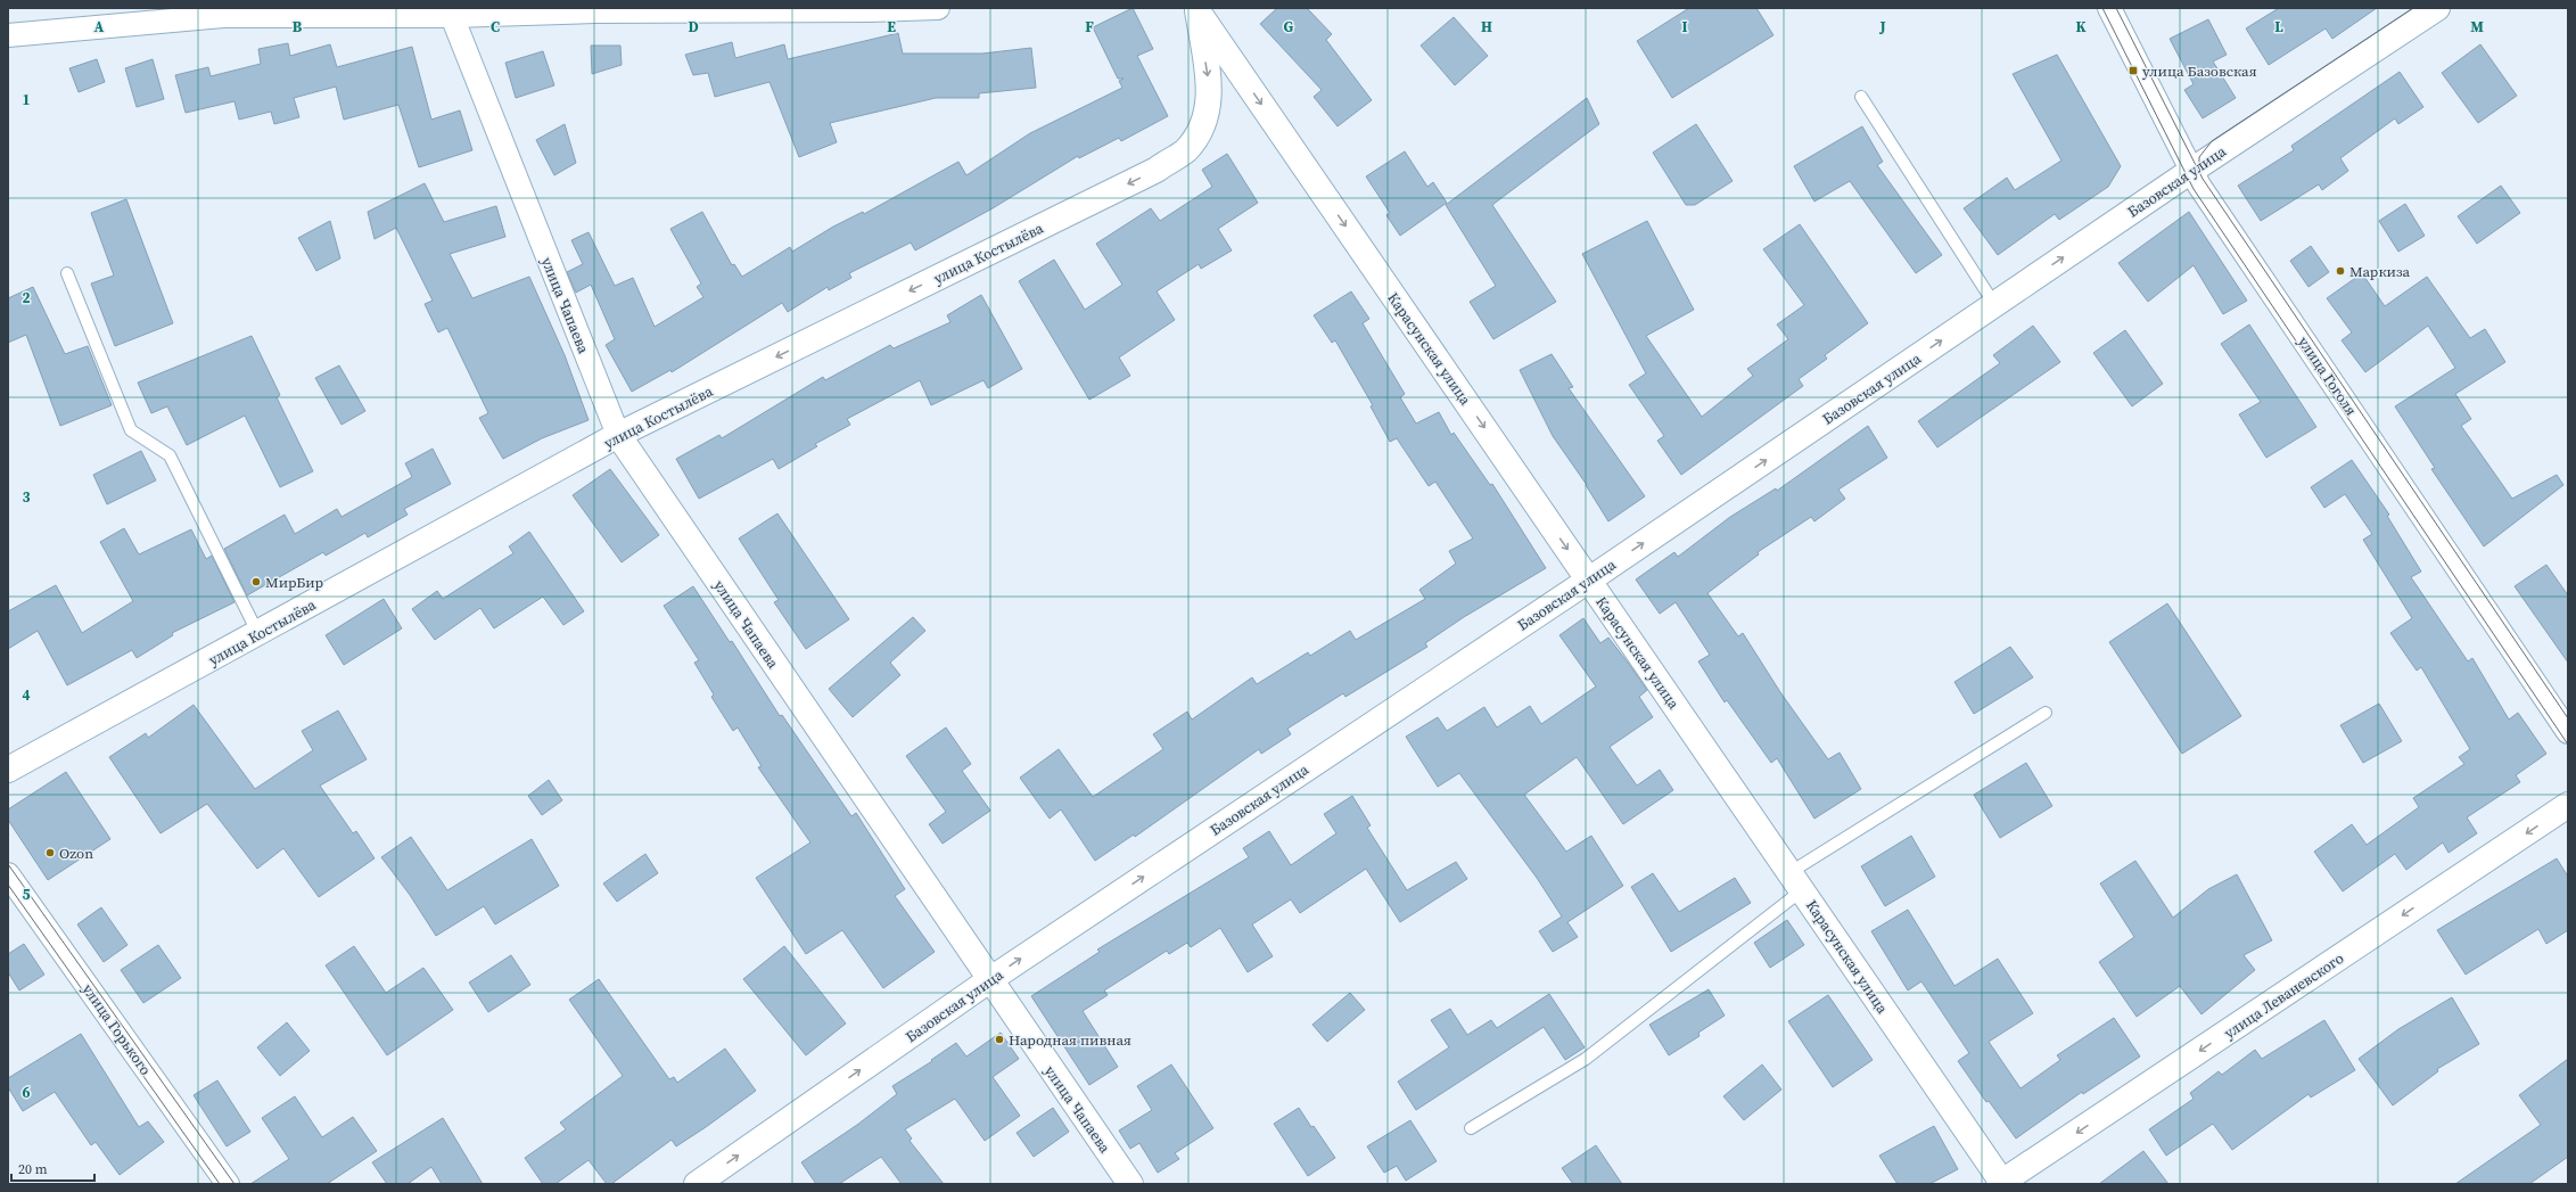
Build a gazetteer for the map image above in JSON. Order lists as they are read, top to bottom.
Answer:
{
  "streets": {
    "street": [
      "Базовская улица",
      "улица Костылёва",
      "улица Чапаева",
      "Карасунская улица",
      "улица Гоголя",
      "улица Леваневского",
      "улица Горького"
    ]
  },
  "crossings": [
    ["Базовская улица", "улица Чапаева"],
    ["Базовская улица", "Карасунская улица"],
    ["Базовская улица", "улица Гоголя"],
    ["улица Костылёва", "улица Чапаева"],
    ["улица Костылёва", "Карасунская улица"],
    ["Карасунская улица", "улица Леваневского"]
  ],
  "one_way": [
    "Базовская улица",
    "улица Костылёва",
    "Карасунская улица",
    "улица Леваневского"
  ],
  "places": {
    "transit": ["улица Базовская"],
    "other": [
      "Маркиза",
      "МирБир",
      "Ozon",
      "Народная пивная"
    ]
  },
  "scale_bar": "20 m",
  "grid": {
    "columns": [
      "A",
      "B",
      "C",
      "D",
      "E",
      "F",
      "G",
      "H",
      "I",
      "J",
      "K",
      "L",
      "M"
    ],
    "rows": [
      "1",
      "2",
      "3",
      "4",
      "5",
      "6"
    ]
  }
}
